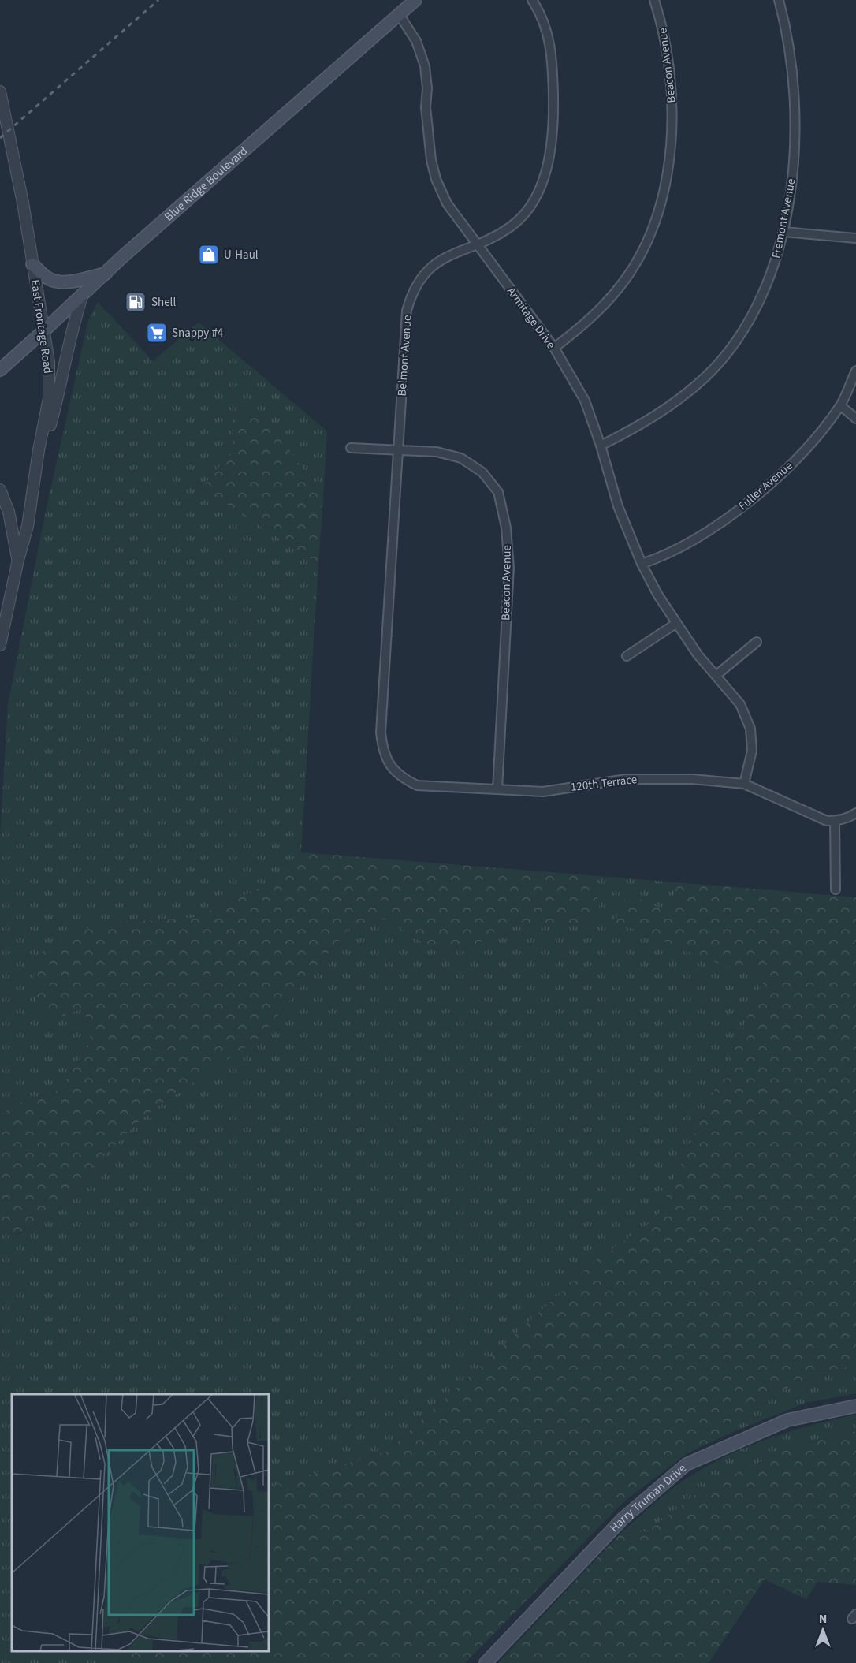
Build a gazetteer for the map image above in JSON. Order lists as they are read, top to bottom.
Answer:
{
  "streets": {
    "main road": ["Blue Ridge Boulevard", "Harry Truman Drive"],
    "street": [
      "Beacon Avenue",
      "Fremont Avenue",
      "Armitage Drive",
      "East Frontage Road",
      "Belmont Avenue",
      "Fuller Avenue",
      "120th Terrace"
    ]
  },
  "crossings": [
    ["Beacon Avenue", "Armitage Drive"],
    ["Beacon Avenue", "Belmont Avenue"],
    ["Beacon Avenue", "120th Terrace"],
    ["Blue Ridge Boulevard", "Armitage Drive"],
    ["Blue Ridge Boulevard", "East Frontage Road"],
    ["Fremont Avenue", "Armitage Drive"],
    ["Armitage Drive", "Belmont Avenue"],
    ["Armitage Drive", "Fuller Avenue"],
    ["Armitage Drive", "120th Terrace"],
    ["Belmont Avenue", "120th Terrace"]
  ],
  "places": {
    "shop": ["U-Haul"],
    "fuel station": ["Shell"],
    "supermarket": ["Snappy #4"]
  },
  "north": "top"
}
